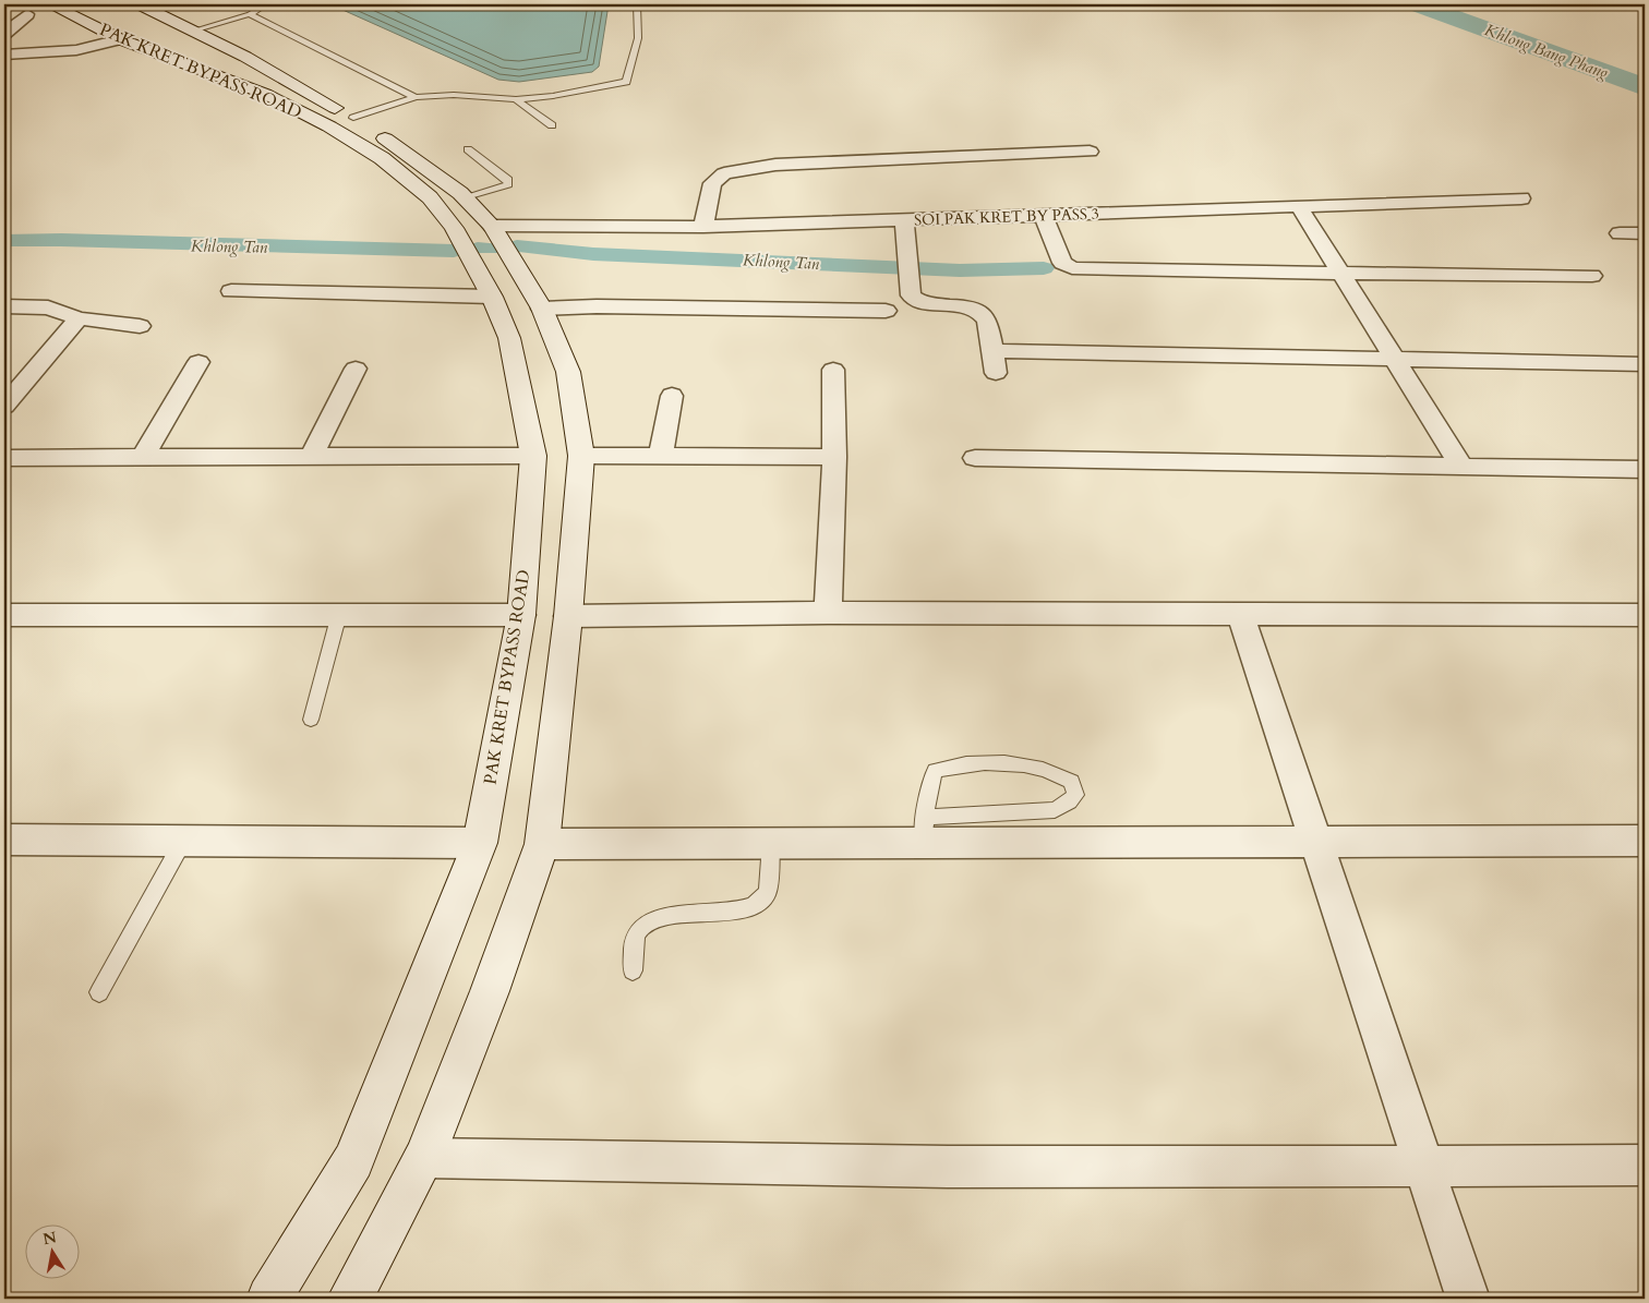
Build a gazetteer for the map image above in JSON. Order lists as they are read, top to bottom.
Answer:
{
  "streets": {
    "main road": ["PAK KRET BYPASS ROAD"],
    "street": ["SOI PAK KRET BY PASS 3"]
  },
  "crossings": [
    ["PAK KRET BYPASS ROAD", "SOI PAK KRET BY PASS 3"]
  ],
  "water": ["Khlong Bang Phang", "Khlong Tan"],
  "north": "top"
}
